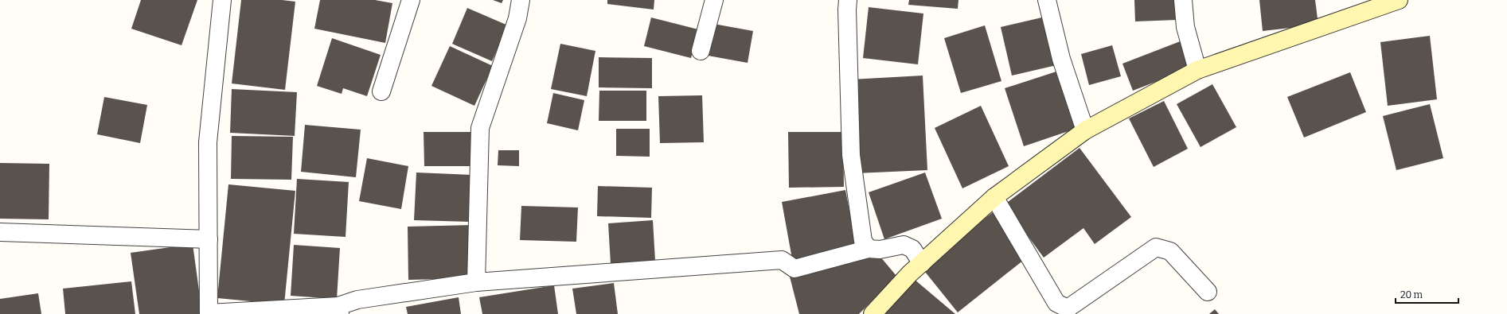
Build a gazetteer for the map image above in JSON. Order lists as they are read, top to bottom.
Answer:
{
  "scale_bar": "20 m"
}
